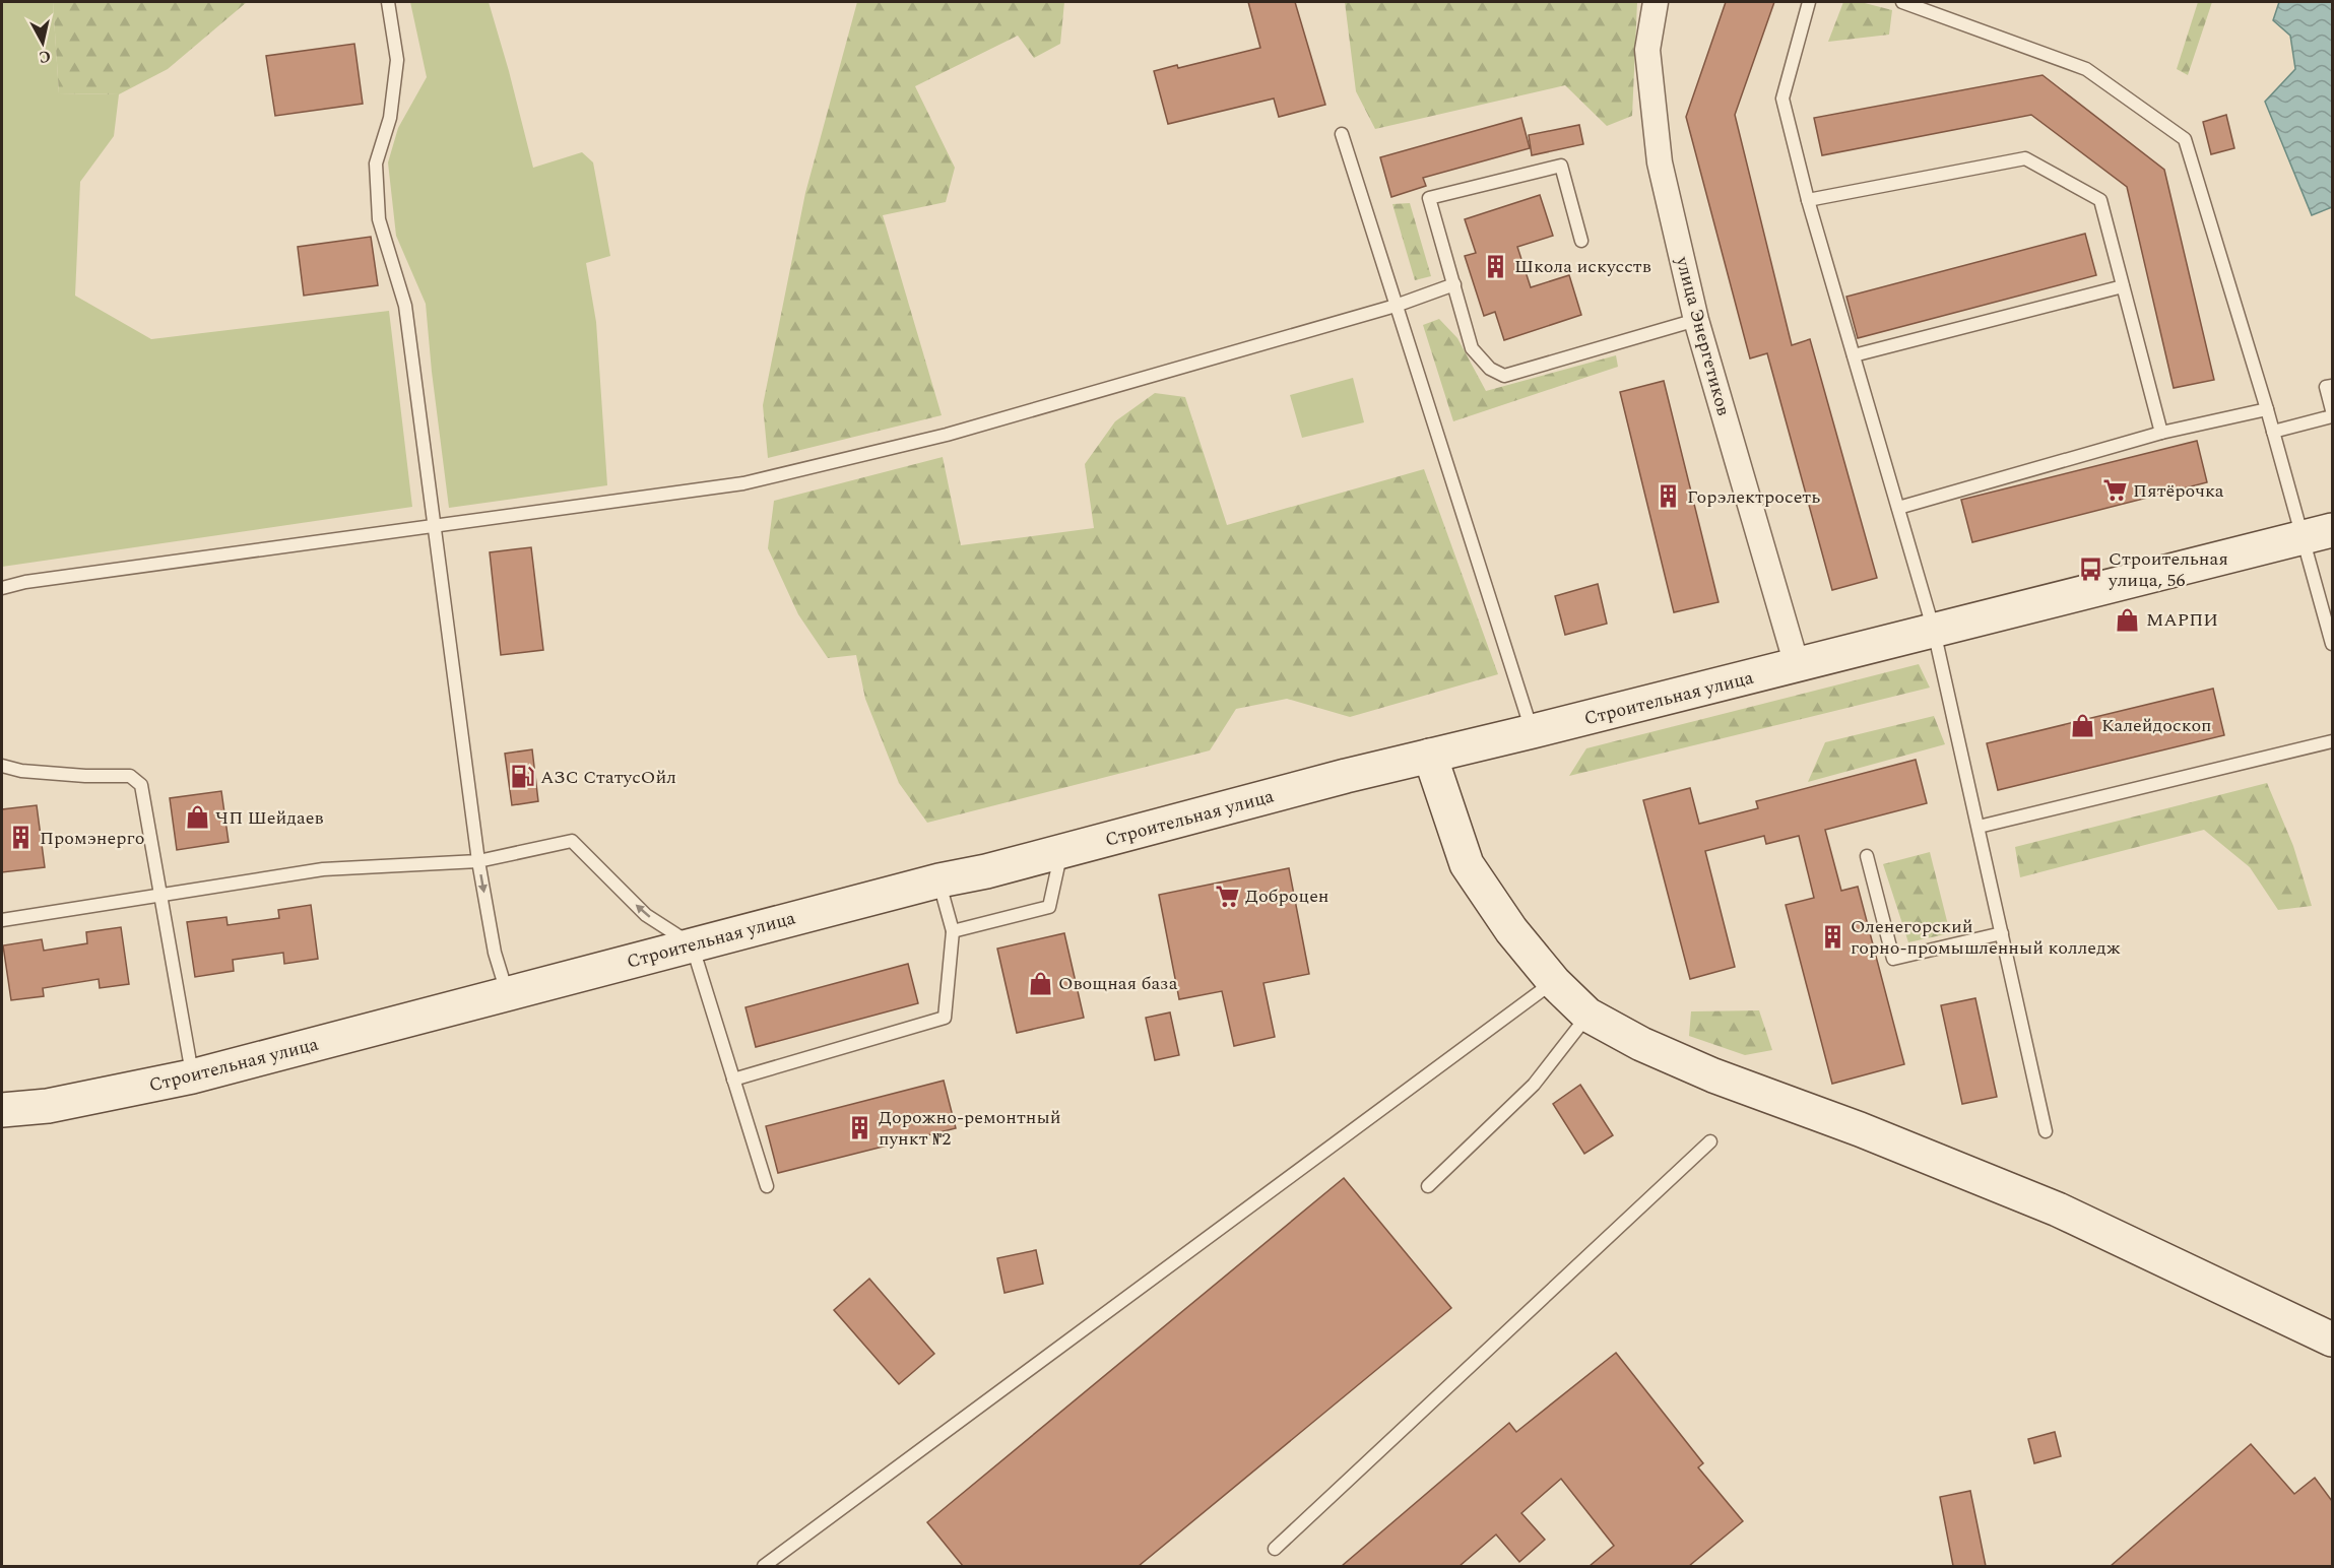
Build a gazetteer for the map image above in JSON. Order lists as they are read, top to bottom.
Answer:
{
  "streets": {
    "street": ["улица Энергетиков", "Строительная улица"]
  },
  "crossings": [
    ["улица Энергетиков", "Строительная улица"]
  ],
  "places": {
    "building": [
      "Школа искусств",
      "Горэлектросеть",
      "Промэнерго",
      "Оленегорский горно-промышленный колледж",
      "Дорожно-ремонтный пункт №2"
    ],
    "supermarket": ["Пятёрочка", "Доброцен"],
    "bus stop": ["Строительная улица, 56"],
    "shop": [
      "МАРПИ",
      "Калейдоскоп",
      "ЧП Шейдаев",
      "Овощная база"
    ],
    "fuel station": ["АЗС СтатусОйл"]
  },
  "north": "bottom"
}
